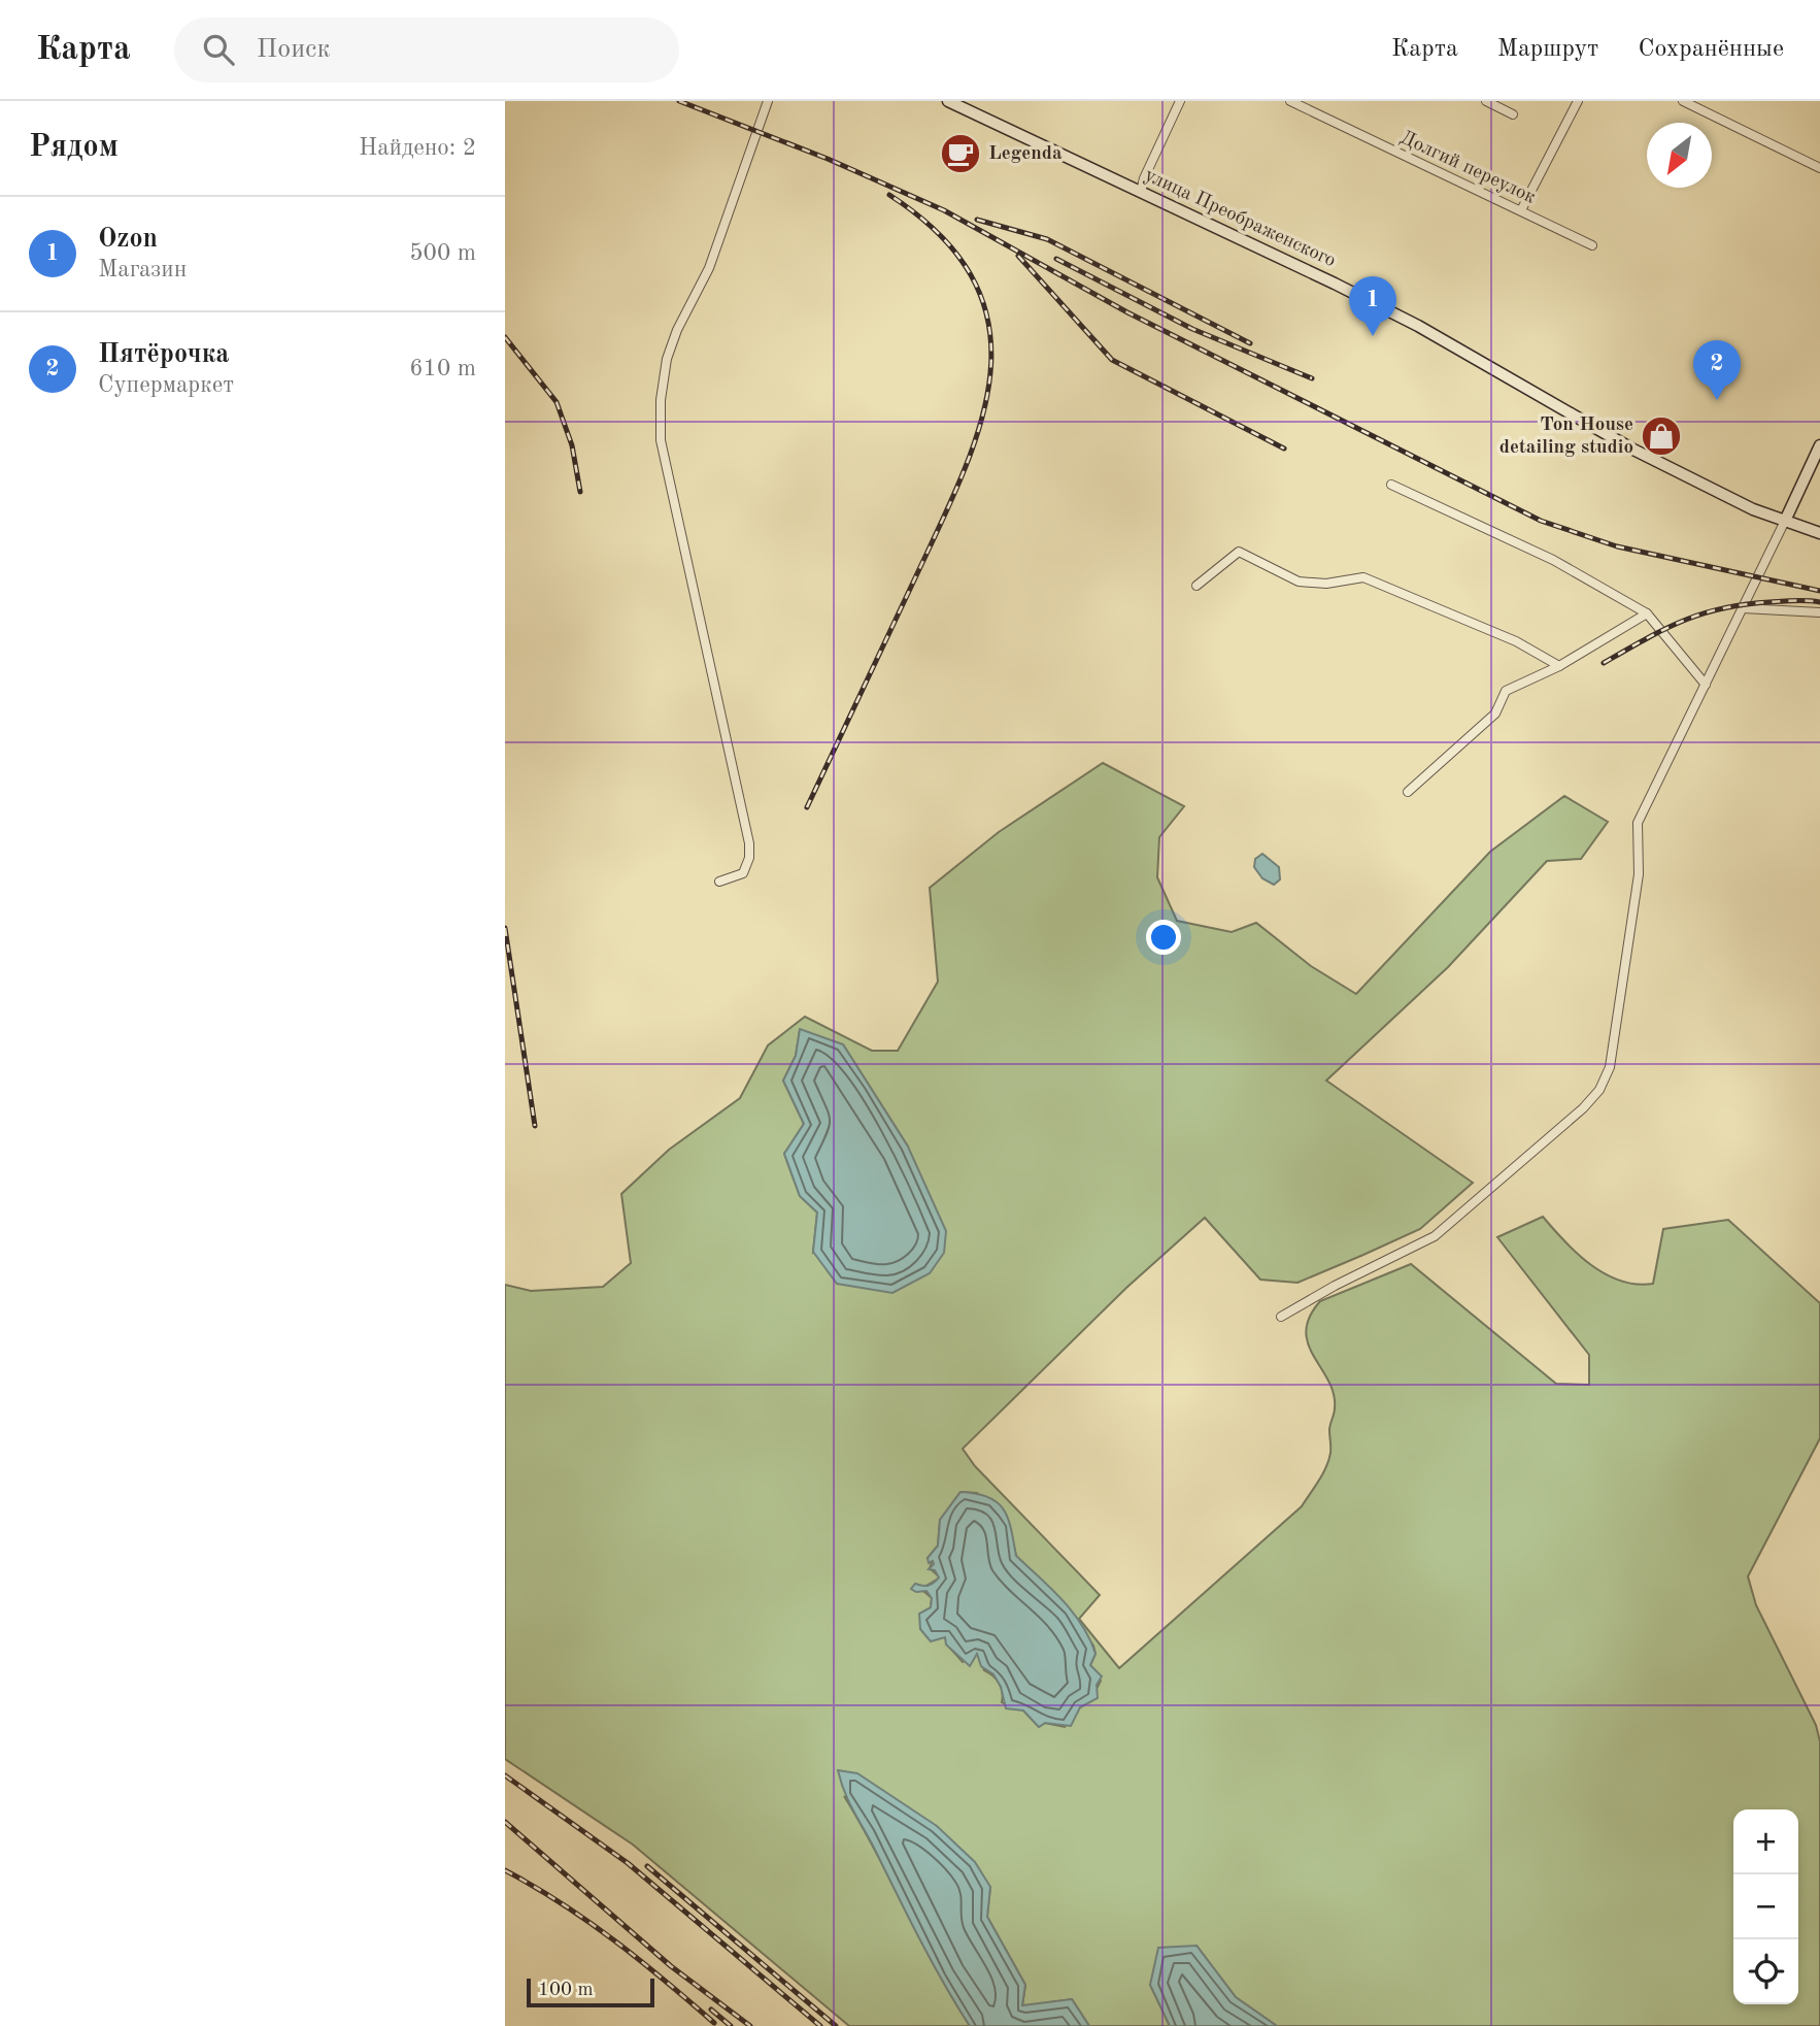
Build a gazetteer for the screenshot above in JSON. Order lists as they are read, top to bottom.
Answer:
{
  "streets": {
    "street": ["Долгий переулок", "улица Преображенского"]
  },
  "places": {
    "cafe": ["Legenda"],
    "shop": ["Ton House detailing studio"]
  },
  "scale_bar": "100 m",
  "north": "bottom left",
  "page": {
    "header": "Карта",
    "search": "Поиск",
    "nav": ["Карта", "Маршрут", "Сохранённые"],
    "heading": ["Рядом", "Найдено: 2"],
    "list": [
      {
        "mark": "1",
        "name": "Ozon",
        "note": "Магазин",
        "value": "500 m"
      },
      {
        "mark": "2",
        "name": "Пятёрочка",
        "note": "Супермаркет",
        "value": "610 m"
      }
    ],
    "pins": ["1", "2"],
    "map_buttons": ["+", "−"],
    "scale": "100 m"
  }
}
